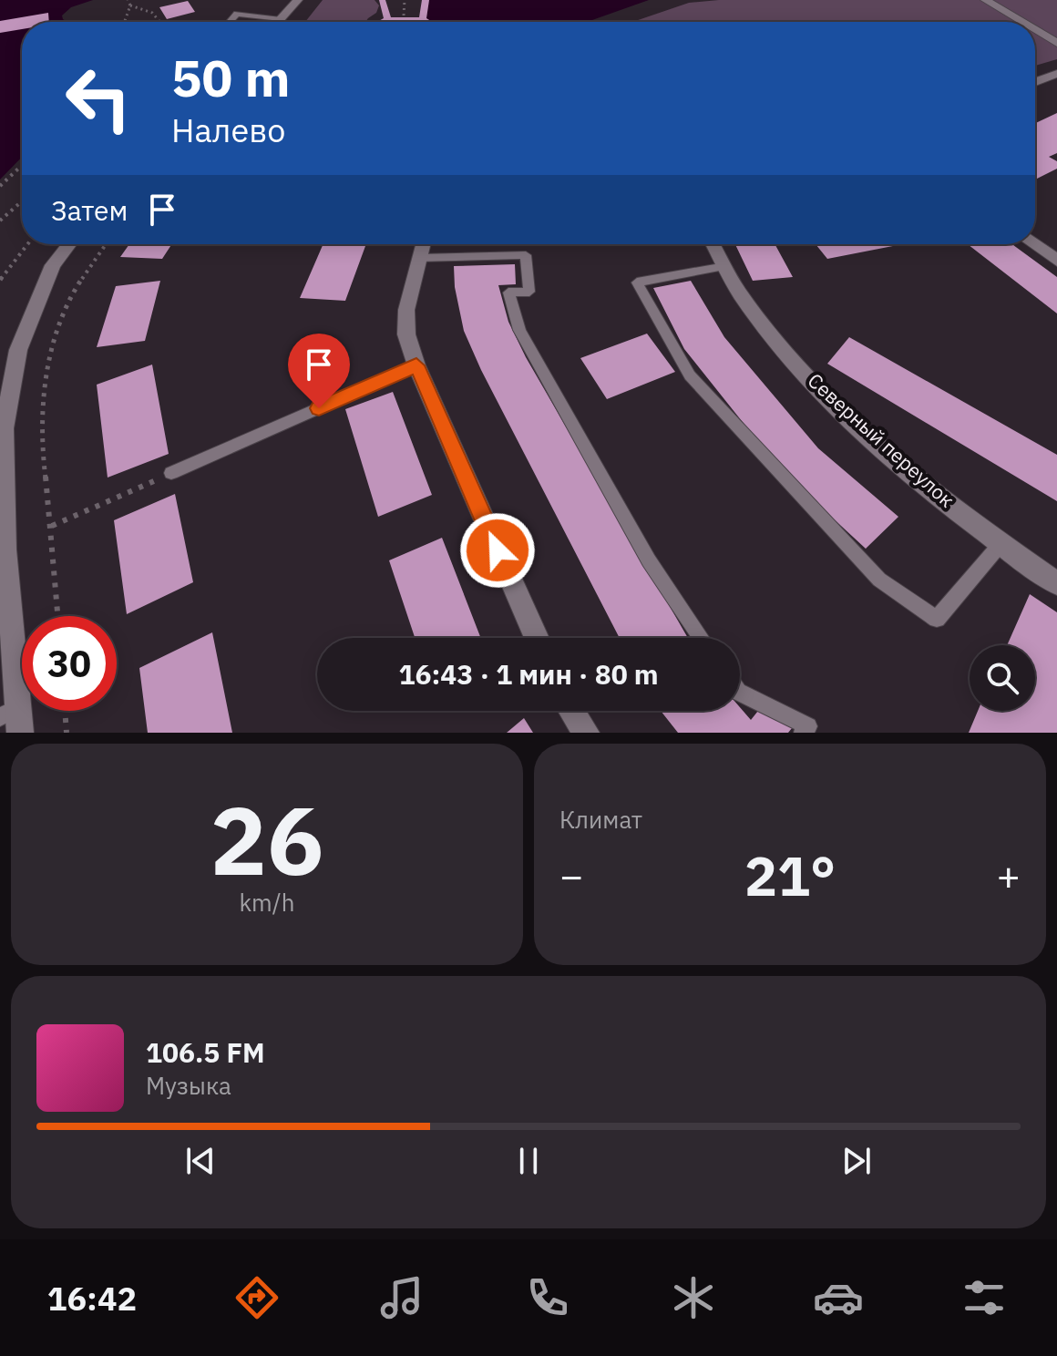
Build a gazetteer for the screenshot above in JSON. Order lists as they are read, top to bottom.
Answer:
{
  "streets": {
    "street": ["Северный переулок"]
  },
  "page": {
    "turn": ["50 m", "Налево"],
    "then": "Затем",
    "limit": "30",
    "trip": "16:43 · 1 мин · 80 m",
    "tile": [
      ["26", "km/h"],
      "Климат"
    ],
    "heat": ["−", "21°", "+"],
    "song": ["106.5 FM", "Музыка"],
    "tabs": "16:42"
  }
}
